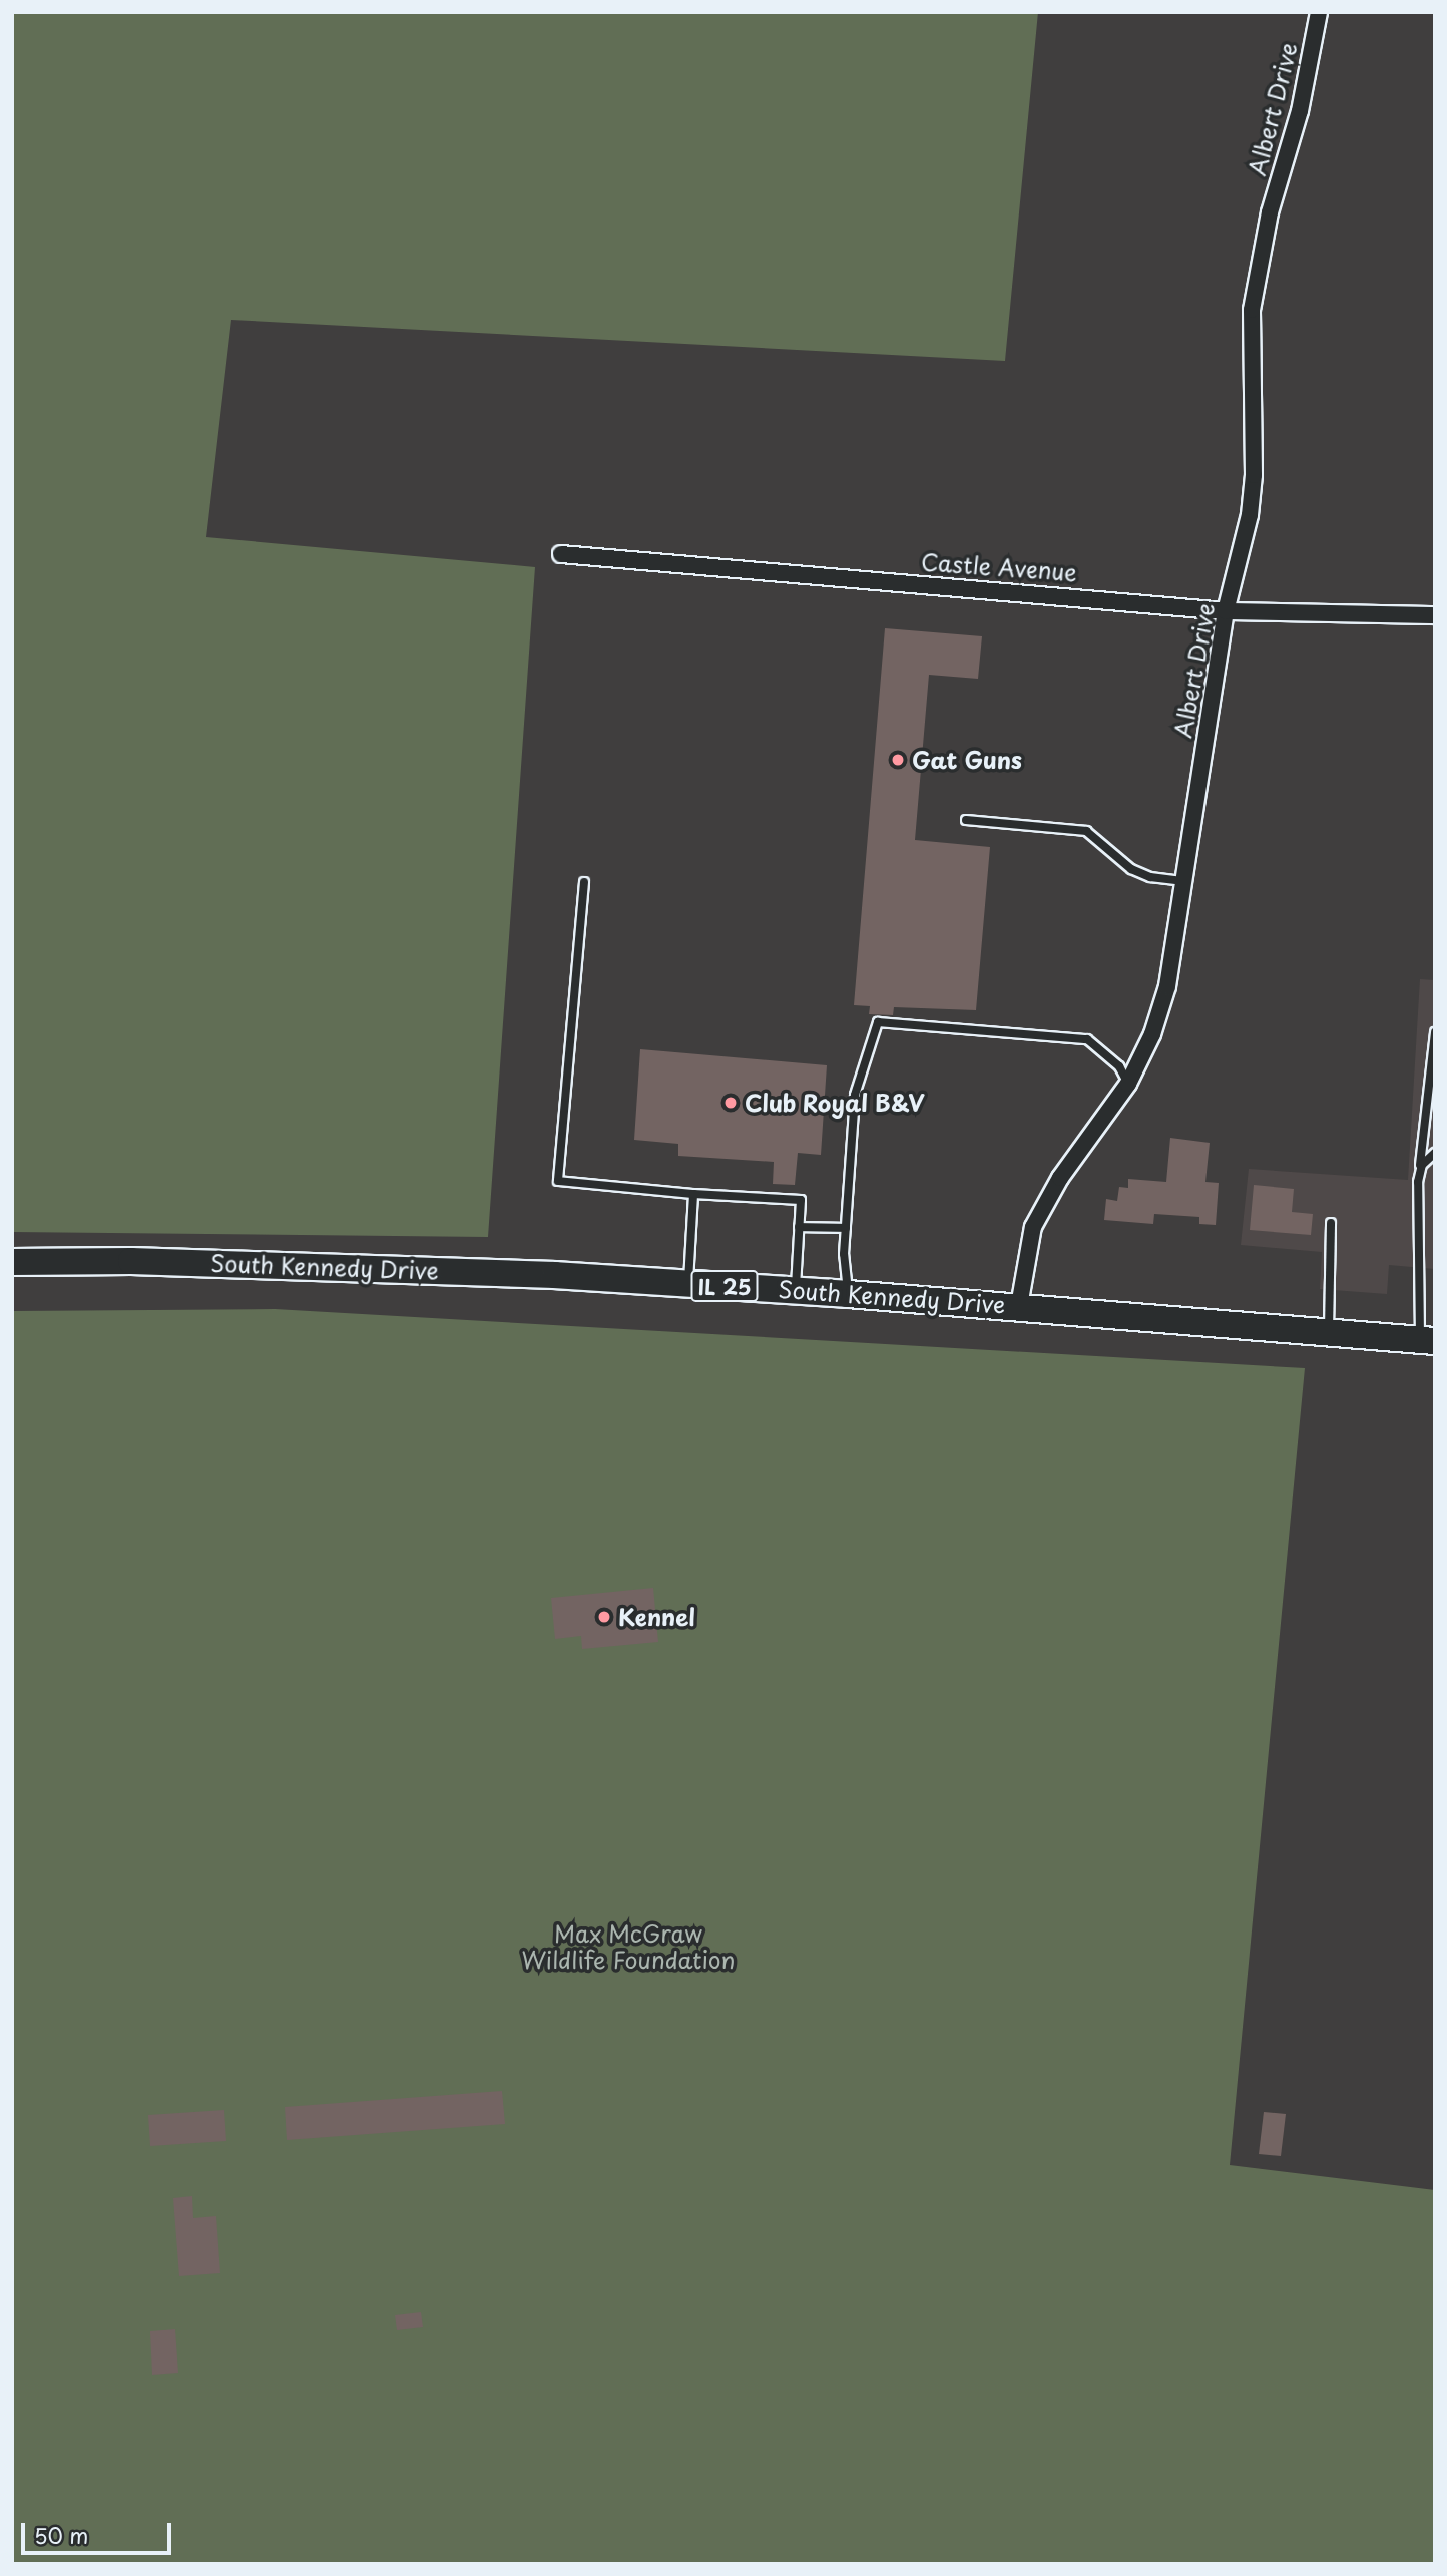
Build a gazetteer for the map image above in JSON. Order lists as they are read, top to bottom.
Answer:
{
  "streets": {
    "main road": ["South Kennedy Drive", "IL 25"],
    "street": ["Albert Drive", "Castle Avenue"]
  },
  "crossings": [
    ["Albert Drive", "Castle Avenue"],
    ["Albert Drive", "South Kennedy Drive"]
  ],
  "parks": ["Max McGraw Wildlife Foundation"],
  "places": ["Gat Guns", "Club Royal B&V", "Kennel"],
  "scale_bar": "50 m"
}
